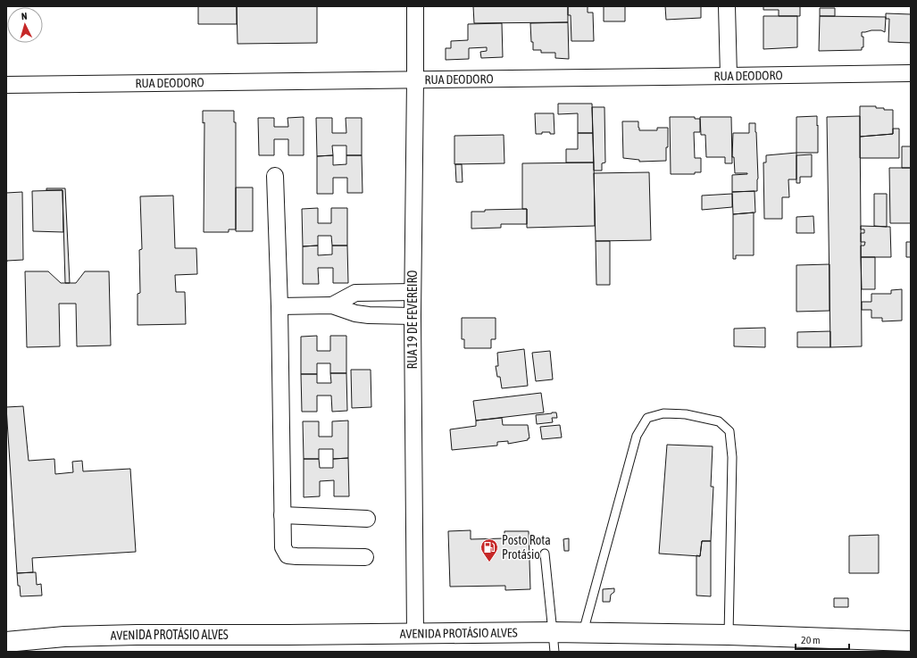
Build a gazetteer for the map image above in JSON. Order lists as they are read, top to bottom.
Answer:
{
  "streets": {
    "main road": ["AVENIDA PROTÁSIO ALVES"],
    "street": ["RUA DEODORO", "RUA 19 DE FEVEREIRO"]
  },
  "crossings": [
    ["RUA DEODORO", "RUA 19 DE FEVEREIRO"],
    ["RUA 19 DE FEVEREIRO", "AVENIDA PROTÁSIO ALVES"]
  ],
  "places": {
    "fuel station": ["Posto Rota Protásio"]
  },
  "scale_bar": "20 m",
  "north": "top"
}
